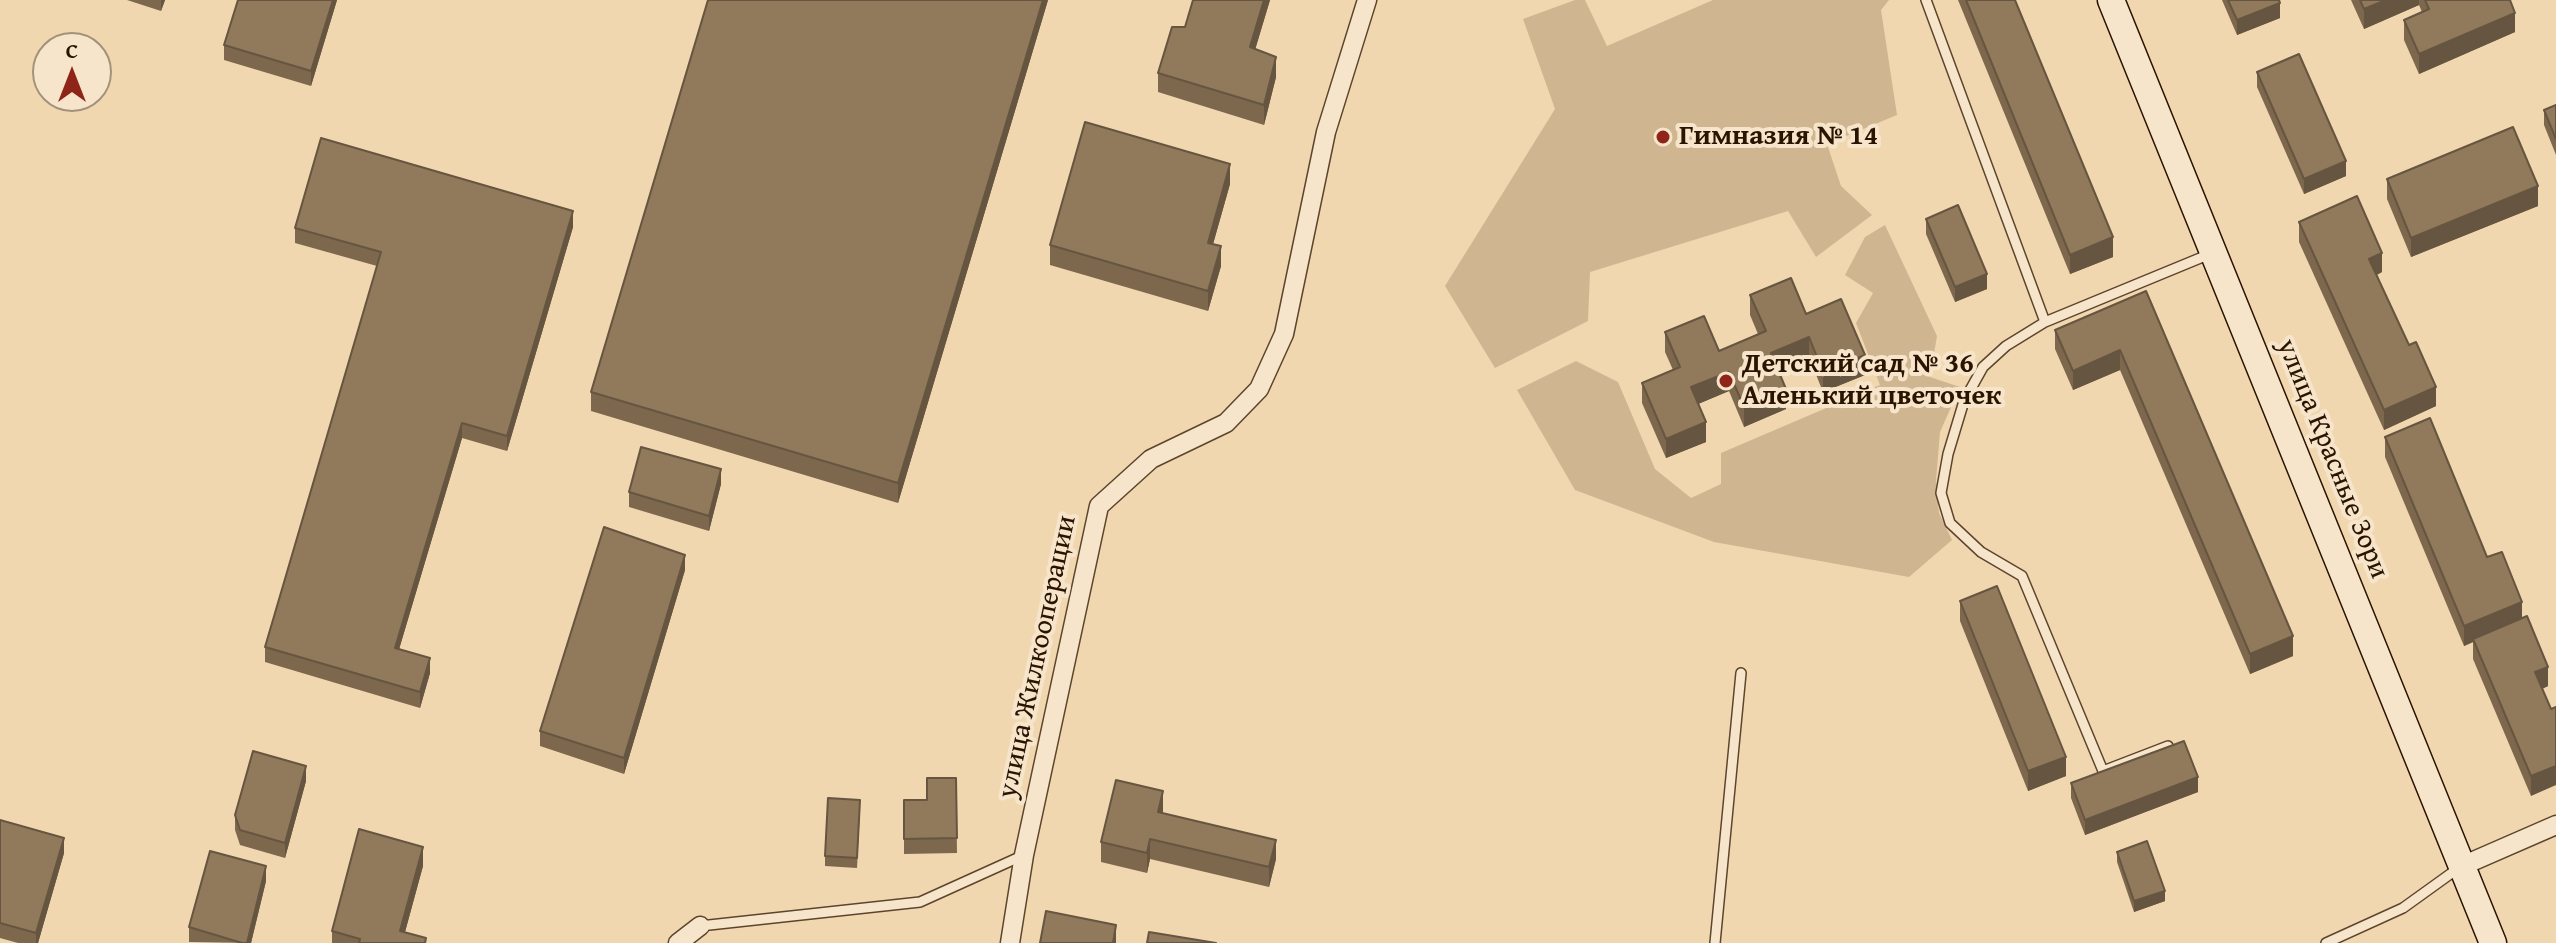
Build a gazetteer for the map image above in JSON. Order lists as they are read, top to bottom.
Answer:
{
  "streets": {
    "main road": ["улица Красные Зори"],
    "street": ["улица Жилкооперации"]
  },
  "places": ["Гимназия № 14", "Детский сад № 36 Аленький цветочек"],
  "north": "top"
}
